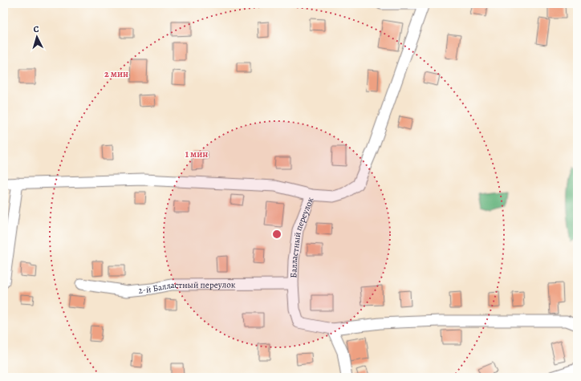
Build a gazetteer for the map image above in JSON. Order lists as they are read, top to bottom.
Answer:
{
  "streets": {
    "street": ["Балластный переулок", "2-й Балластный переулок"]
  },
  "crossings": [
    ["Балластный переулок", "2-й Балластный переулок"]
  ],
  "north": "top",
  "rings": ["2 мин", "1 мин"]
}
